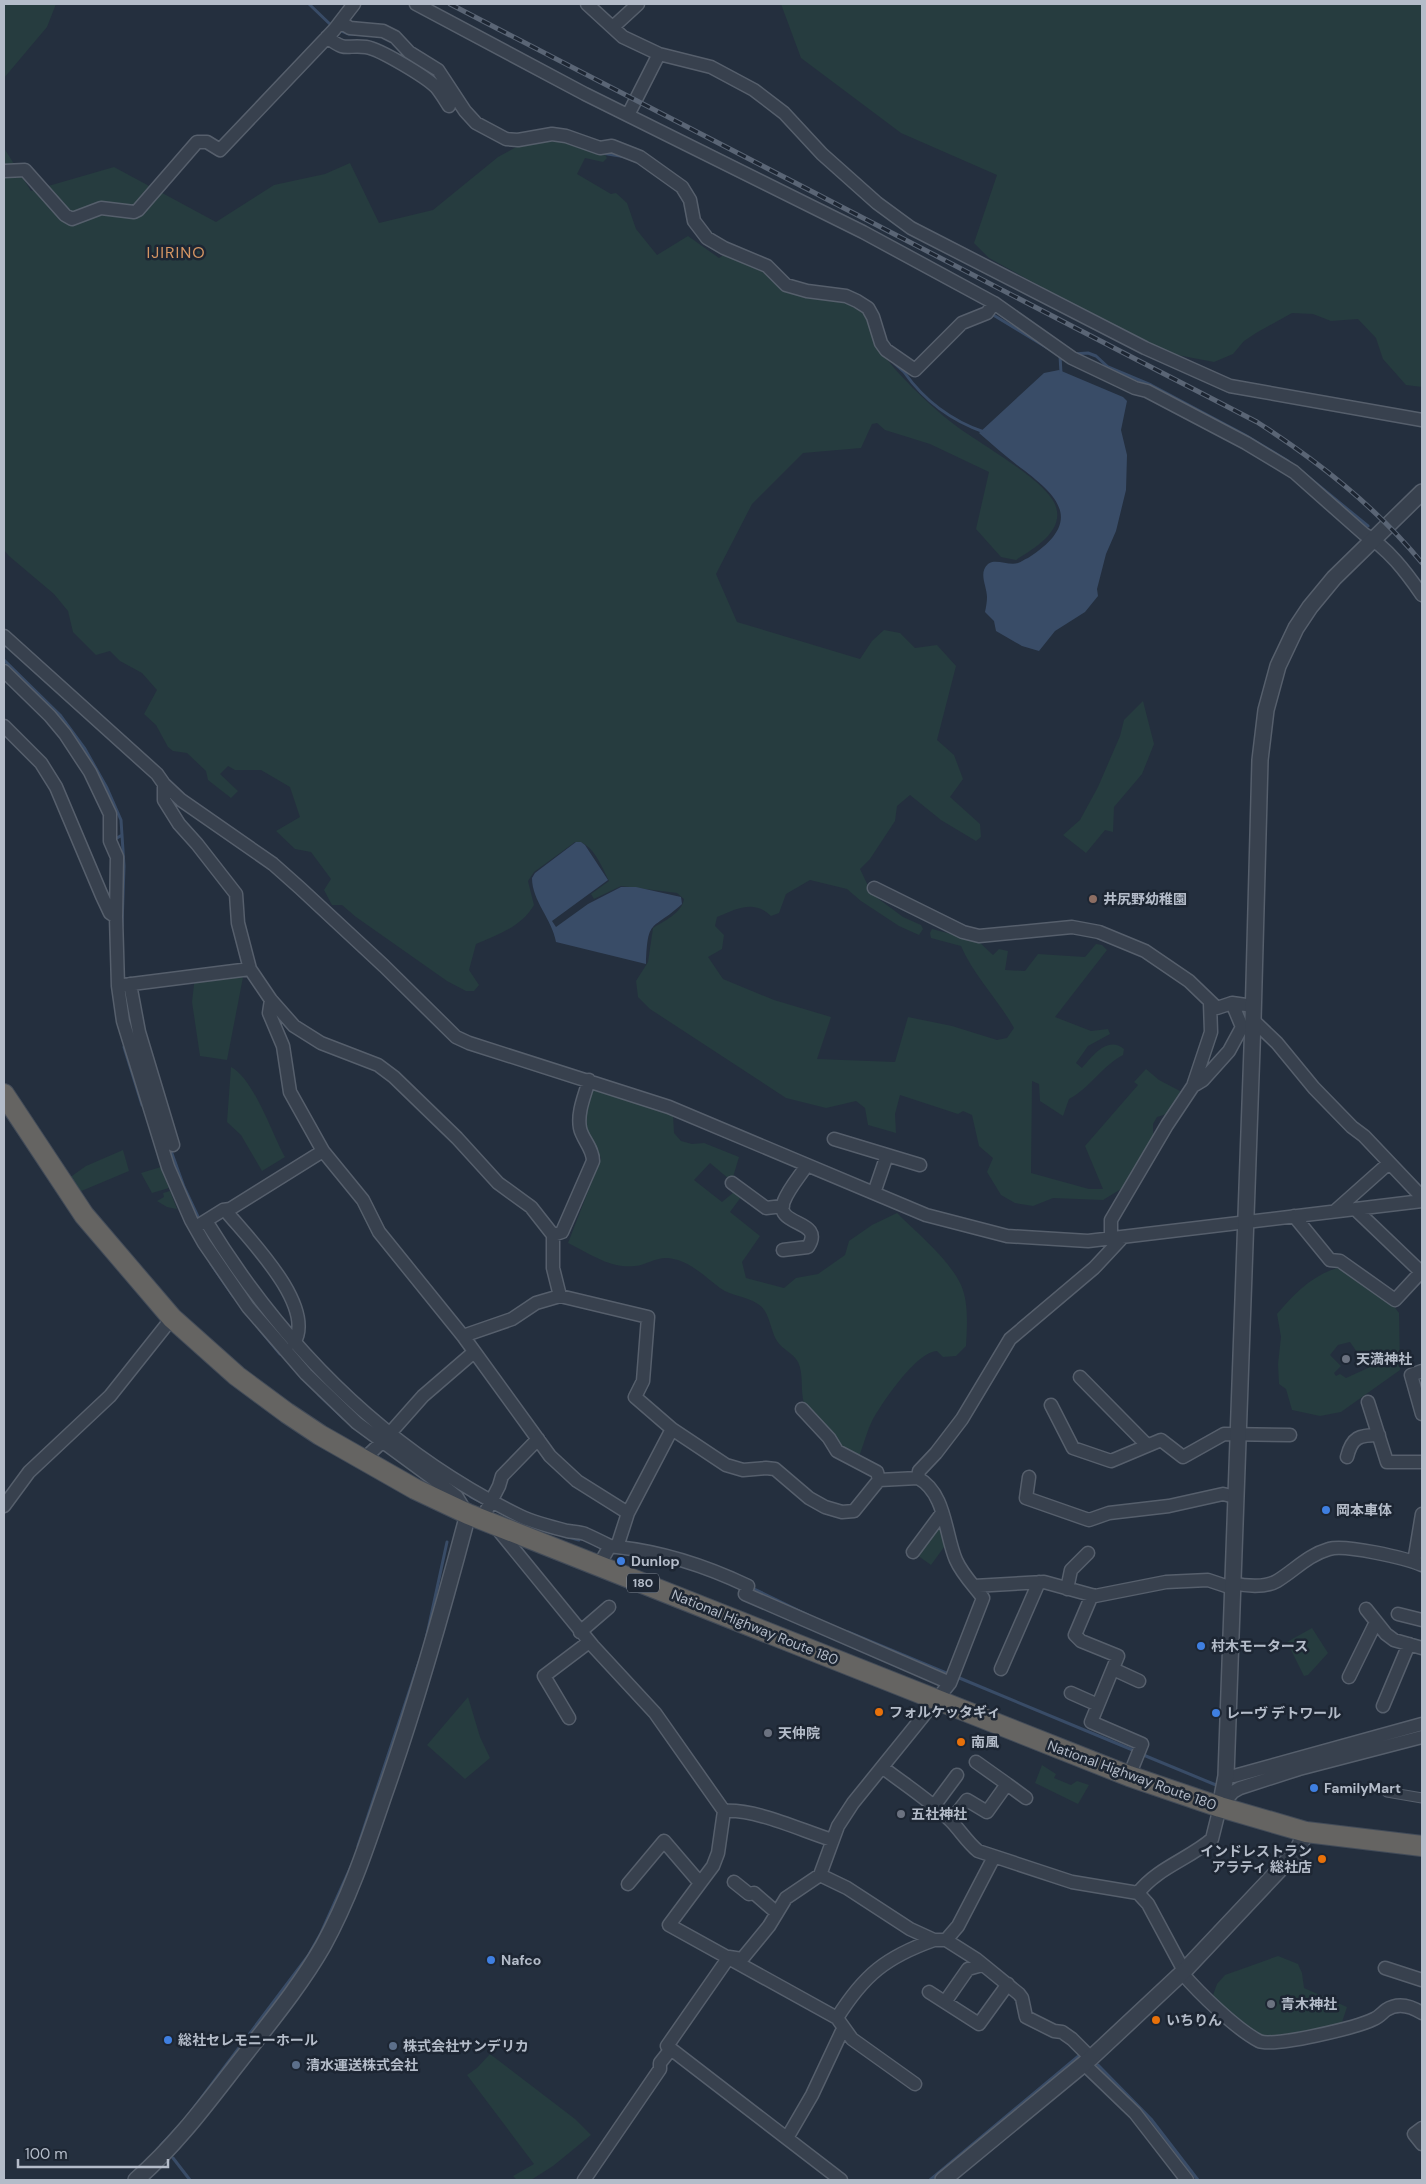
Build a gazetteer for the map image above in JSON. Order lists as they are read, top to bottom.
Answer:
{
  "streets": {
    "highway": ["180", "National Highway Route 180"]
  },
  "districts": ["IJIRINO"],
  "places": [
    "井尻野幼稚園",
    "天満神社",
    "岡本車体",
    "Dunlop",
    "村木モータース",
    "フォルケッタギィ",
    "レーヴ デトワール",
    "天仲院",
    "南風",
    "FamilyMart",
    "五社神社",
    "インドレストラン アラティ 総社店",
    "Nafco",
    "青木神社",
    "いちりん",
    "総社セレモニーホール",
    "株式会社サンデリカ",
    "清水運送株式会社"
  ],
  "scale_bar": "100 m"
}
